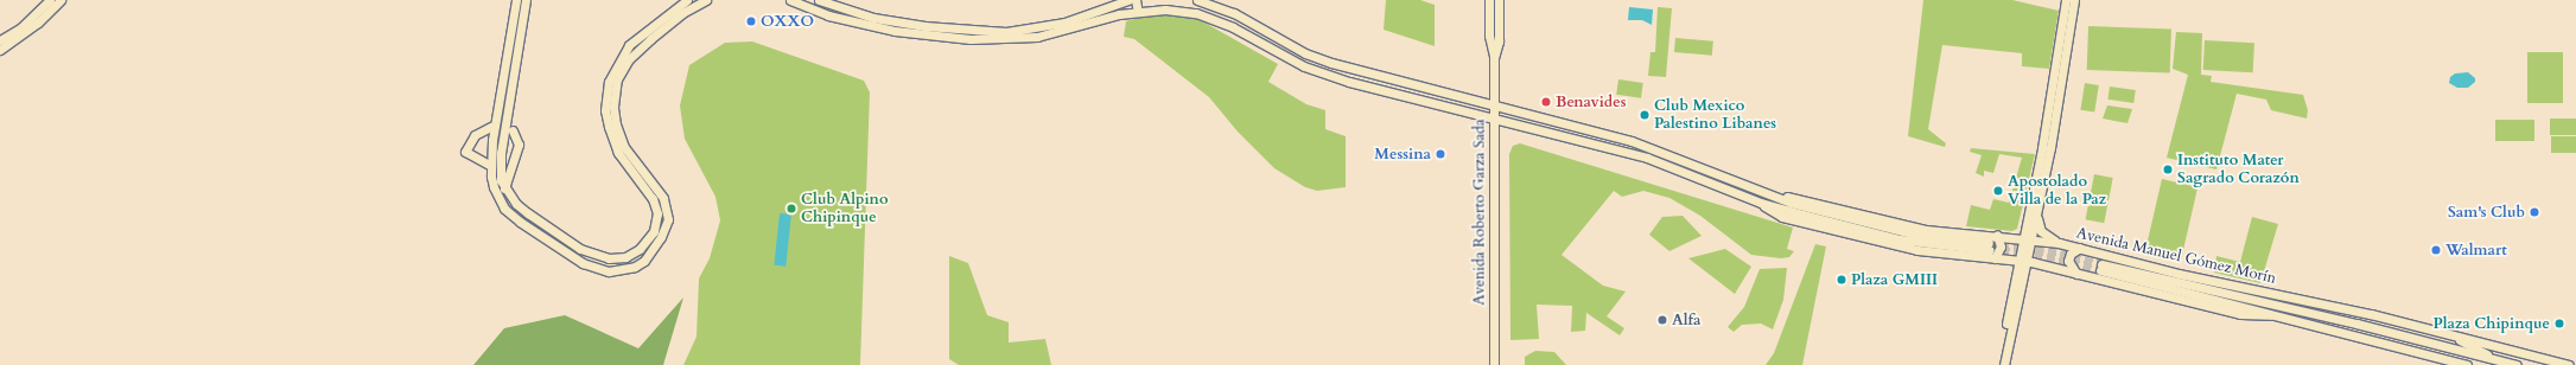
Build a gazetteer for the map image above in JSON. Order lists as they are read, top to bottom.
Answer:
{
  "streets": {
    "street": ["Avenida Roberto Garza Sada", "Avenida Manuel Gómez Morín"]
  },
  "crossings": [
    ["Avenida Roberto Garza Sada", "Avenida Manuel Gómez Morín"]
  ],
  "places": [
    "OXXO",
    "Benavides",
    "Club Mexico Palestino Libanes",
    "Messina",
    "Instituto Mater Sagrado Corazón",
    "Apostolado Villa de la Paz",
    "Club Alpino Chipinque",
    "Sam's Club",
    "Walmart",
    "Plaza GMIII",
    "Alfa",
    "Plaza Chipinque"
  ]
}
